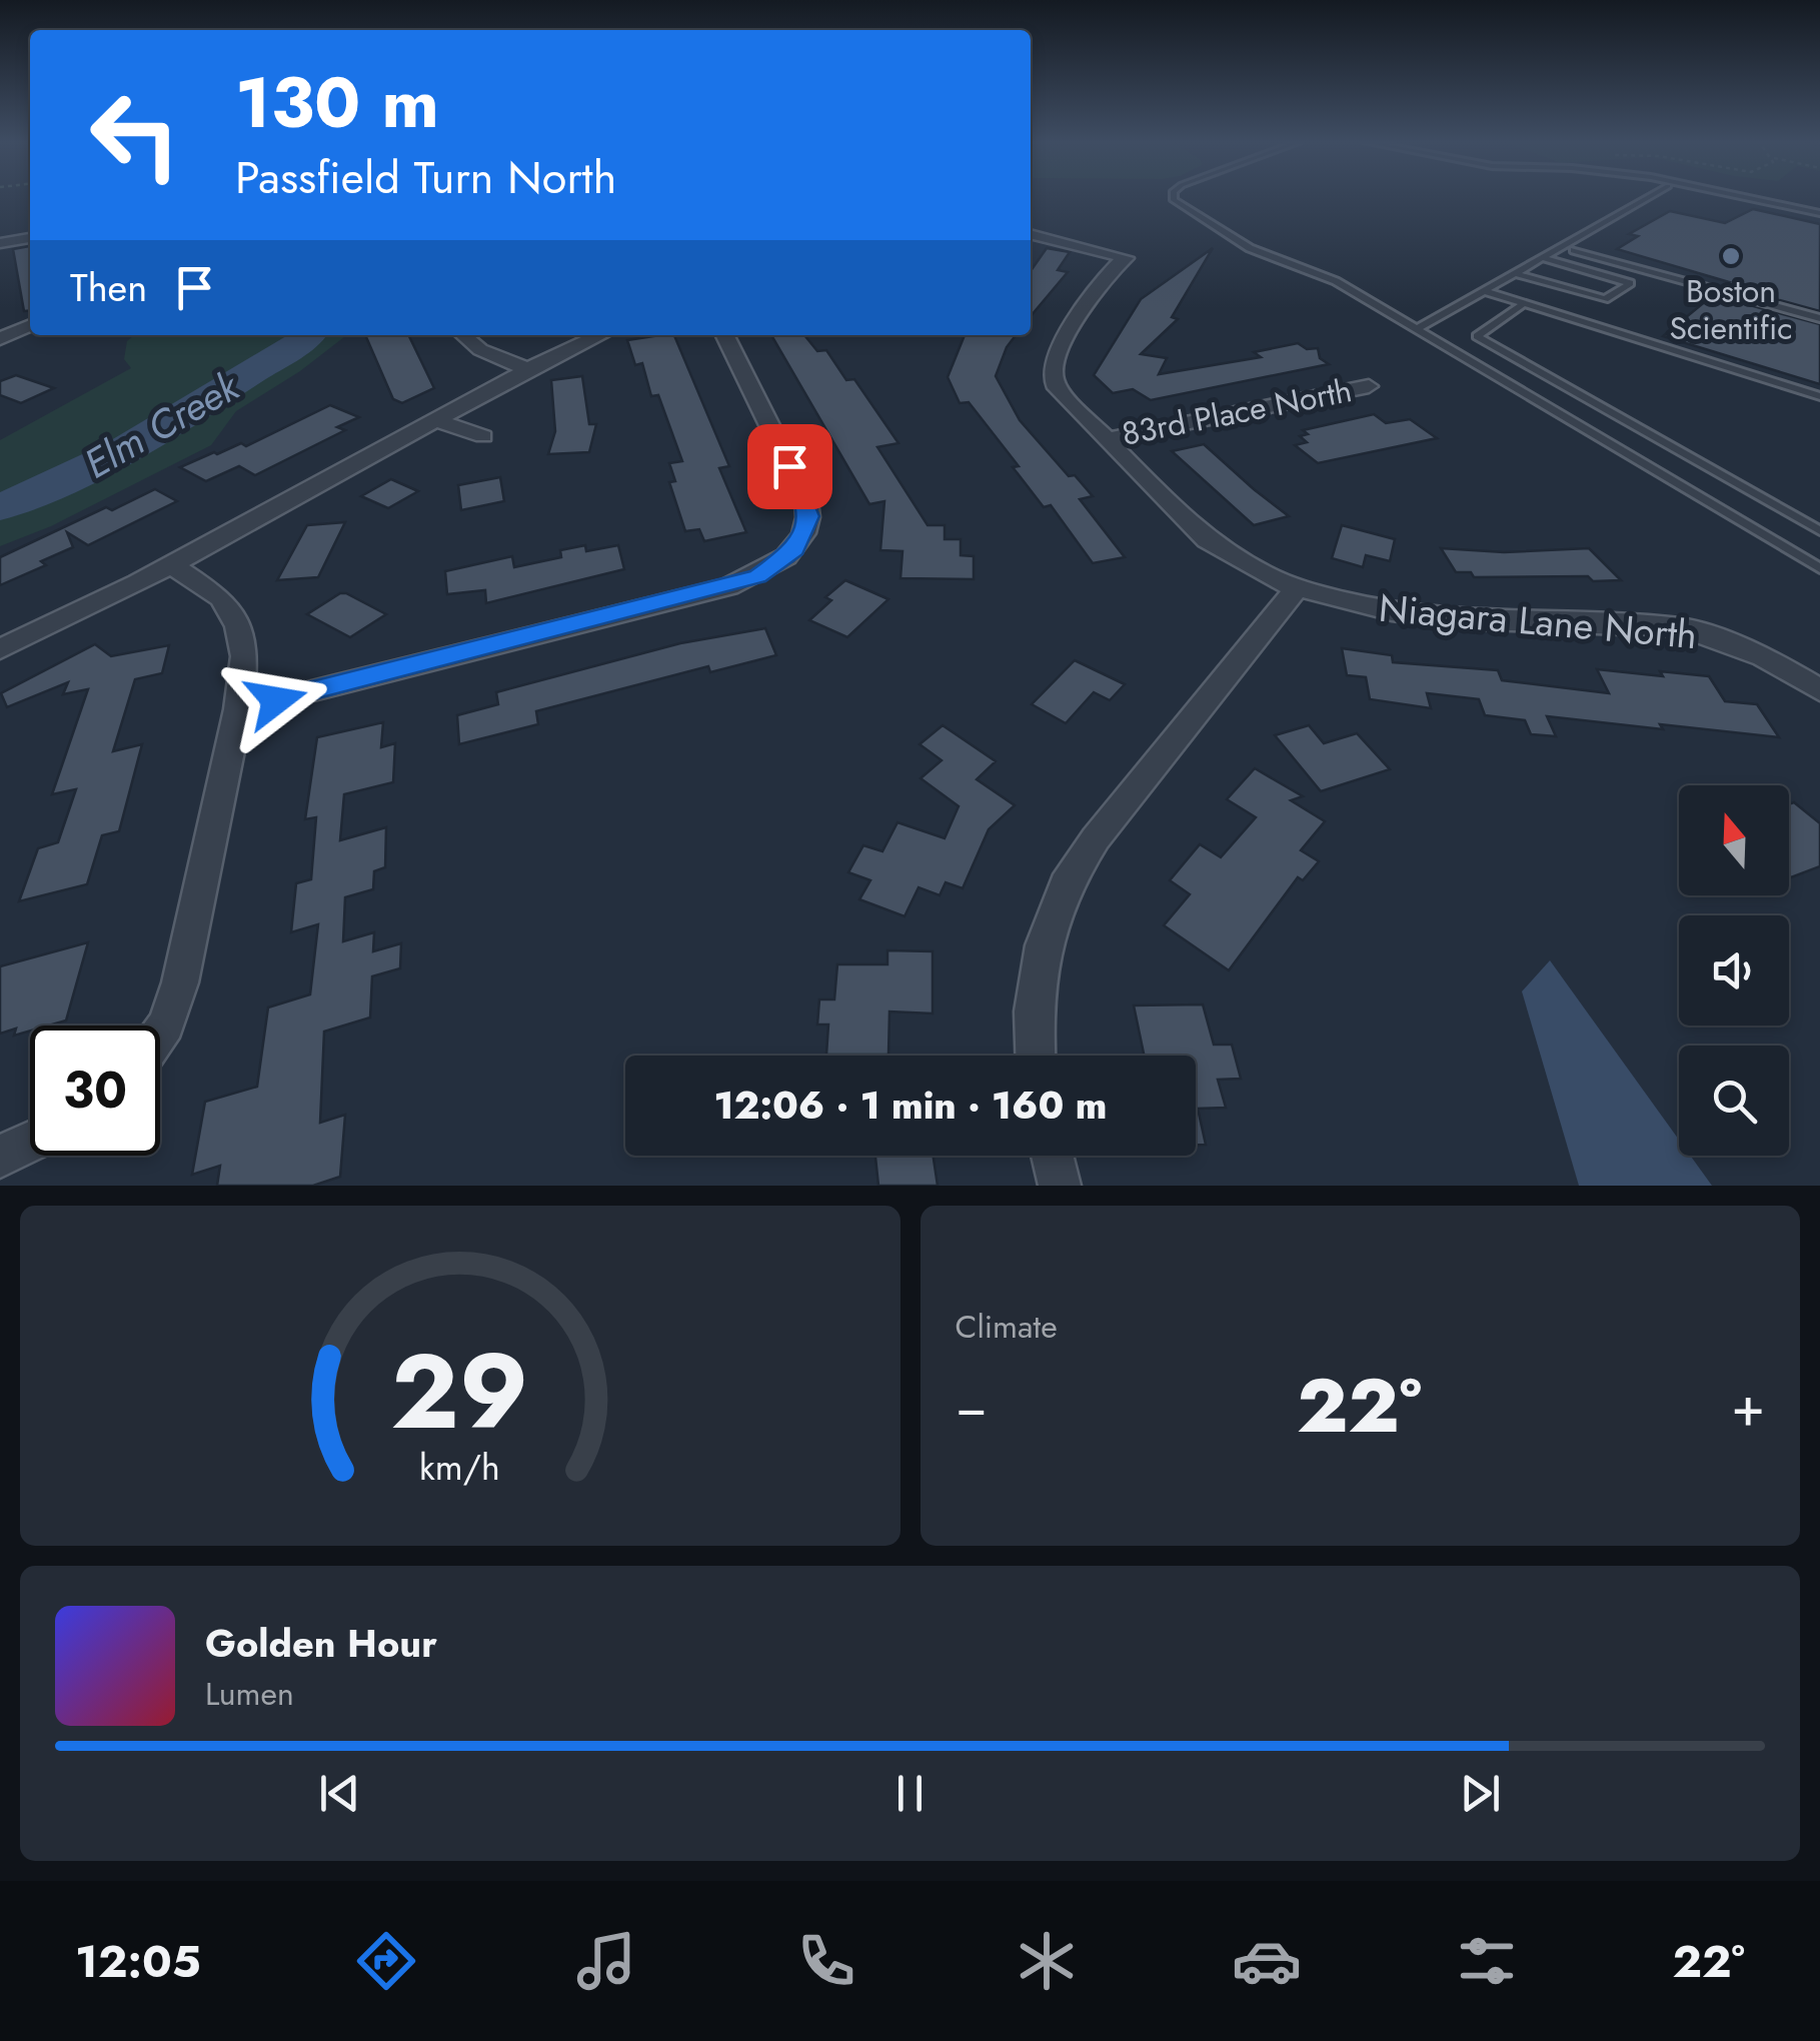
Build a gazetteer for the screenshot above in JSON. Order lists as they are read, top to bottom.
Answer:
{
  "streets": {
    "street": ["83rd Place North", "Niagara Lane North"]
  },
  "crossings": [
    ["83rd Place North", "Niagara Lane North"]
  ],
  "water": ["Elm Creek"],
  "places": ["Boston Scientific"],
  "north": "top",
  "page": {
    "turn": ["130 m", "Passfield Turn North"],
    "then": "Then",
    "limit": "30",
    "trip": "12:06 · 1 min · 160 m",
    "tile": "Climate",
    "heat": ["−", "22°", "+"],
    "song": ["Golden Hour", "Lumen"],
    "tabs": ["12:05", "22°"],
    "gauge": ["29", "km/h"]
  }
}
